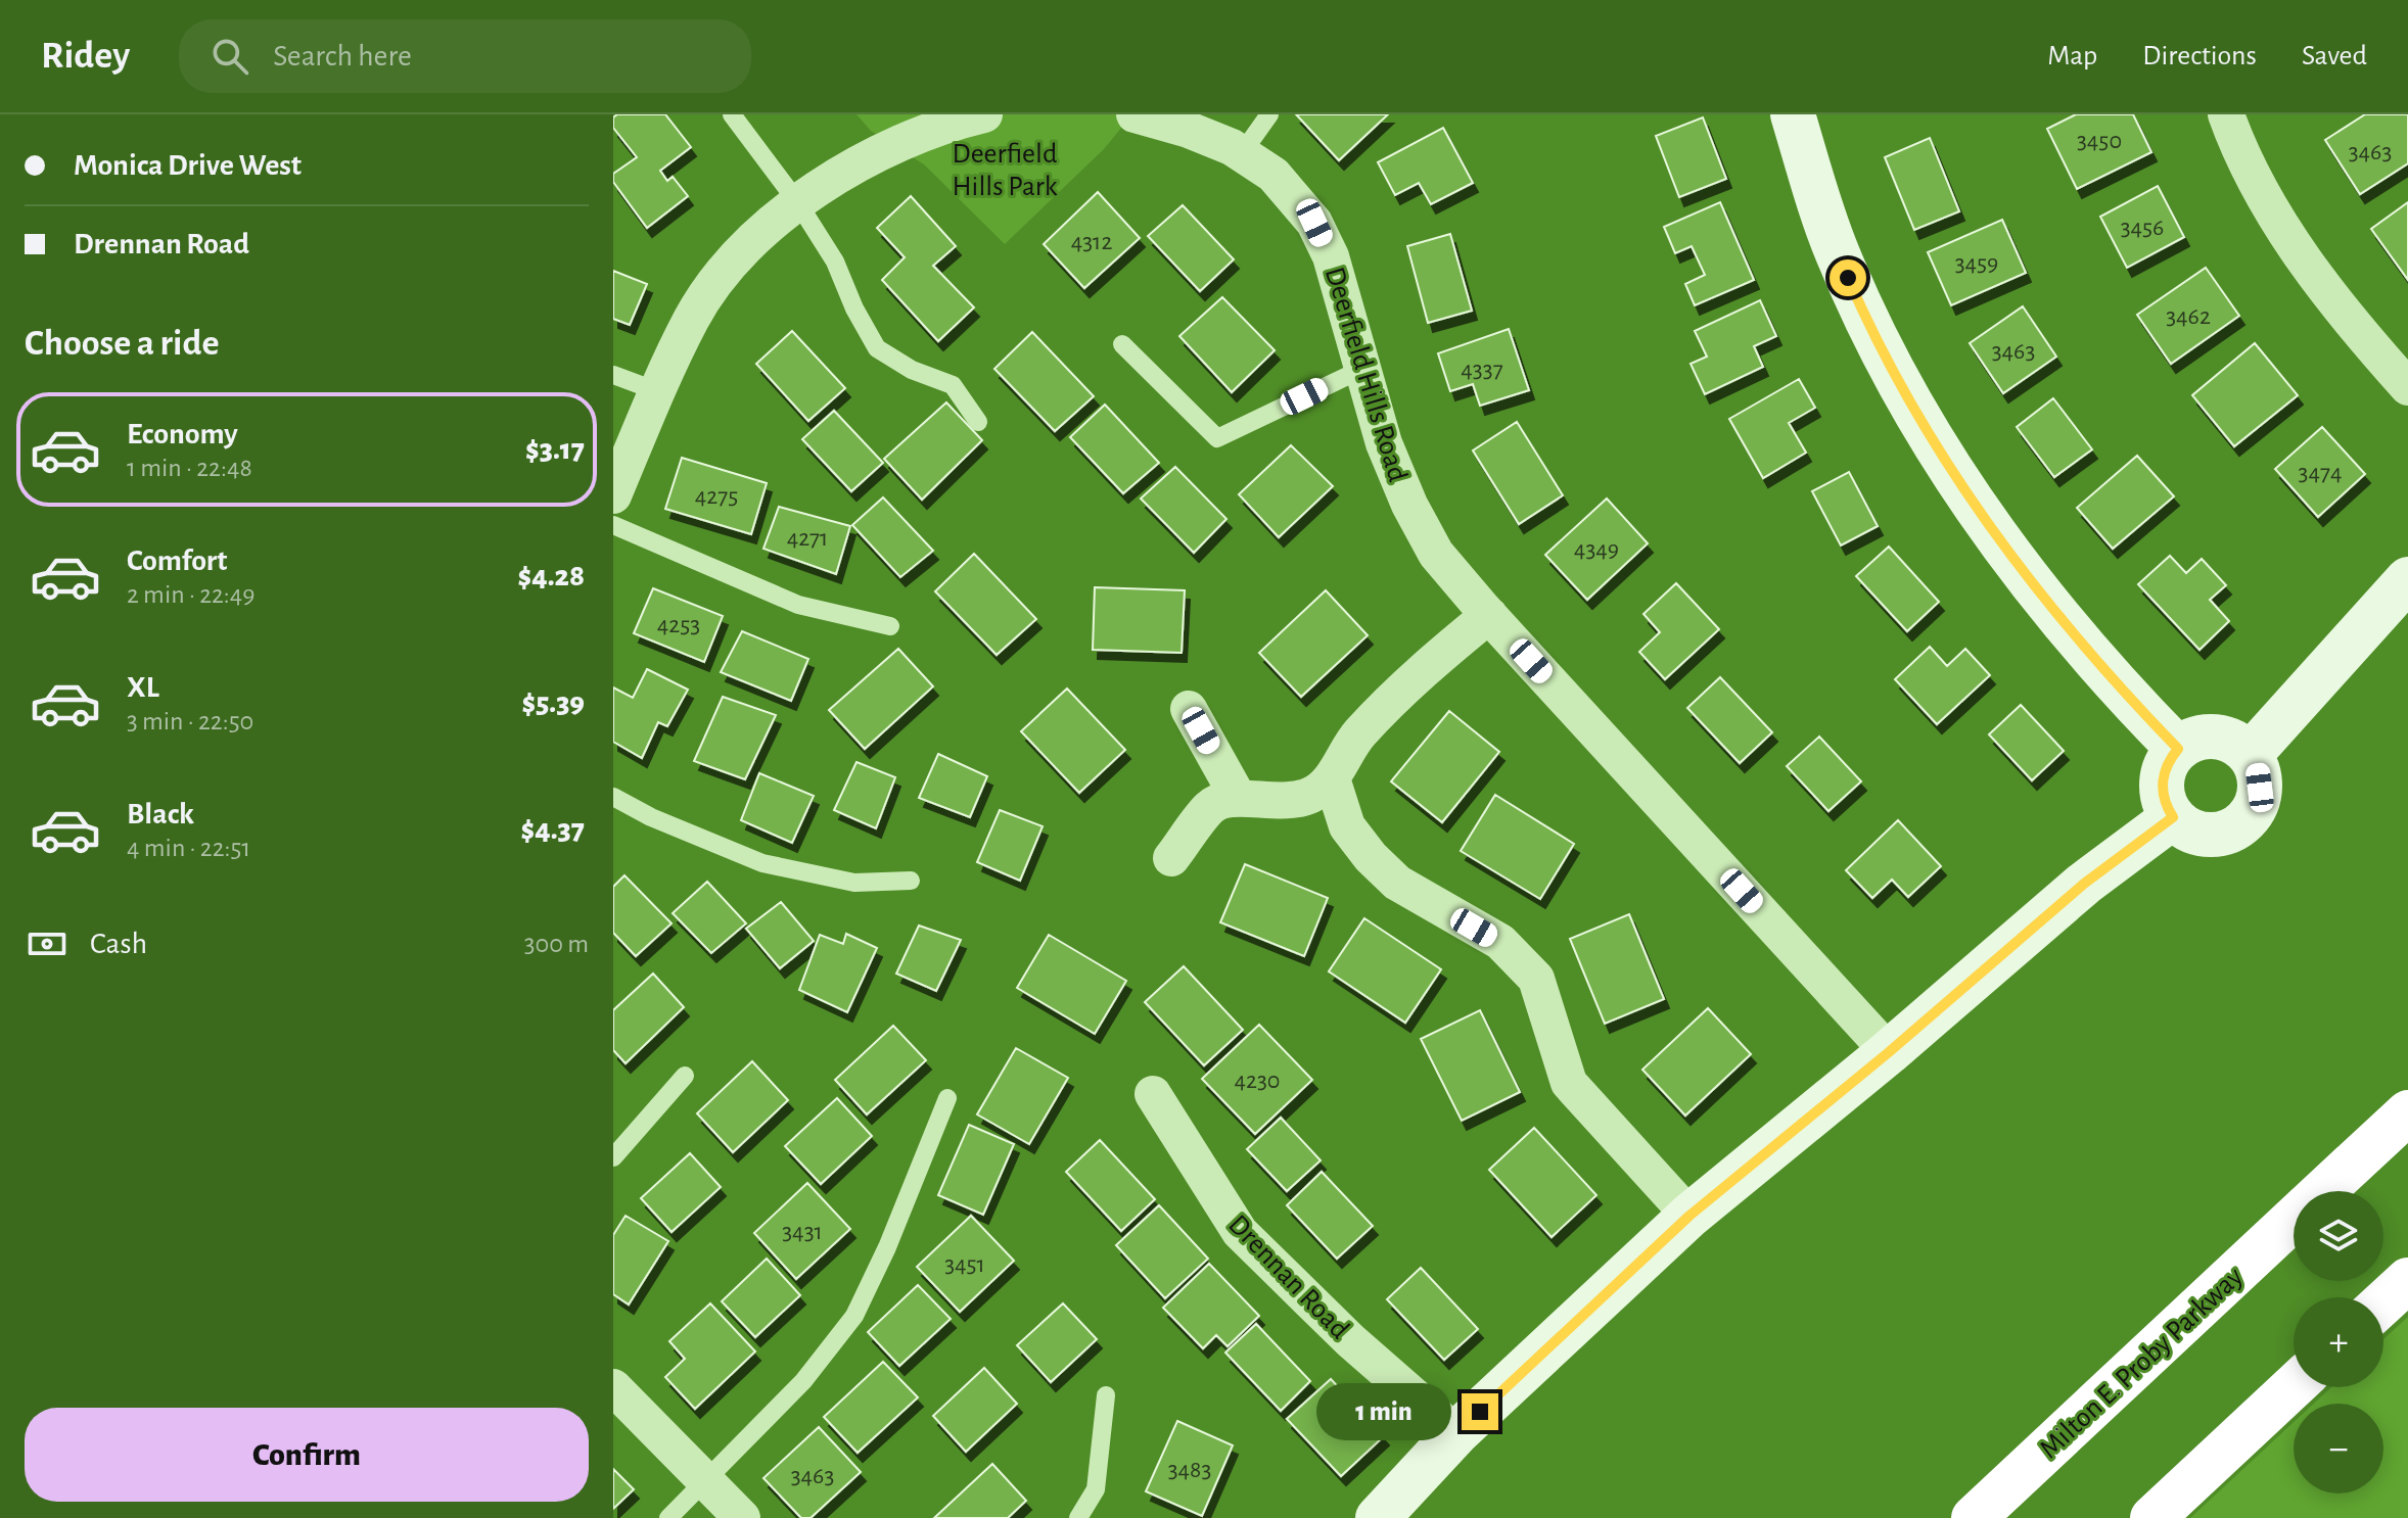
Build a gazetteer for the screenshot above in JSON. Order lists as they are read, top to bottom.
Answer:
{
  "streets": {
    "highway": ["Milton E. Proby Parkway"],
    "street": ["Deerfield Hills Road", "Drennan Road"]
  },
  "parks": ["Deerfield Hills Park"],
  "house_numbers": [
    "3450",
    "3463",
    "3456",
    "4312",
    "3459",
    "3462",
    "3463",
    "4337",
    "3474",
    "4275",
    "4271",
    "4349",
    "4253",
    "4230",
    "3431",
    "3451",
    "3483",
    "3463"
  ],
  "page": {
    "header": "Ridey",
    "search": "Search here",
    "nav": ["Map", "Directions", "Saved"],
    "banner": ["Monica Drive West", "Drennan Road"],
    "heading": "Choose a ride",
    "list": [
      {
        "name": "Economy",
        "note": "1 min · 22:48",
        "value": "$3.17"
      },
      {
        "name": "Comfort",
        "note": "2 min · 22:49",
        "value": "$4.28"
      },
      {
        "name": "XL",
        "note": "3 min · 22:50",
        "value": "$5.39"
      },
      {
        "name": "Black",
        "note": "4 min · 22:51",
        "value": "$4.37"
      }
    ],
    "pay": ["Cash", "300 m"],
    "map_buttons": ["+", "−"],
    "bubble": "1 min",
    "buttons": "Confirm"
  }
}
